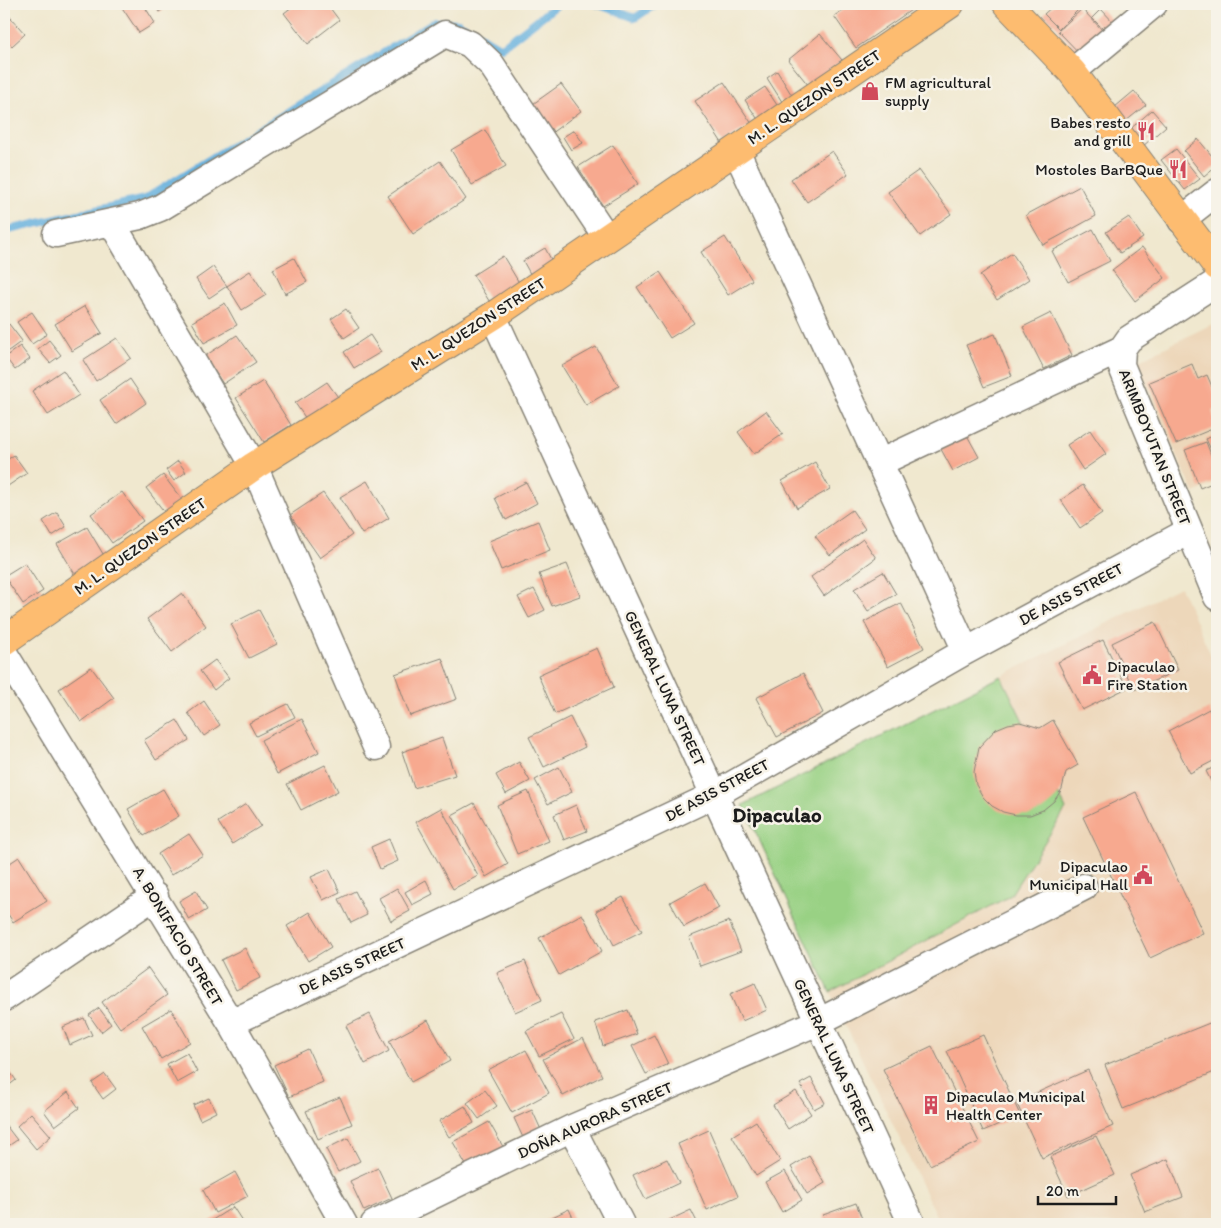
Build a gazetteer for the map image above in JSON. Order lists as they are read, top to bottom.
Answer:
{
  "streets": {
    "main road": ["M. L. QUEZON STREET"],
    "street": [
      "ARIMBOYUTAN STREET",
      "DE ASIS STREET",
      "GENERAL LUNA STREET",
      "A. BONIFACIO STREET",
      "DOÑA AURORA STREET"
    ]
  },
  "crossings": [
    ["M. L. QUEZON STREET", "GENERAL LUNA STREET"],
    ["ARIMBOYUTAN STREET", "DE ASIS STREET"],
    ["DE ASIS STREET", "GENERAL LUNA STREET"],
    ["DE ASIS STREET", "A. BONIFACIO STREET"],
    ["GENERAL LUNA STREET", "DOÑA AURORA STREET"]
  ],
  "districts": ["Dipaculao"],
  "places": {
    "shop": ["FM agricultural supply"],
    "restaurant": ["Babes resto and grill", "Mostoles BarBQue"],
    "public building": ["Dipaculao Fire Station", "Dipaculao Municipal Hall"],
    "building": ["Dipaculao Municipal Health Center"]
  },
  "scale_bar": "20 m"
}
